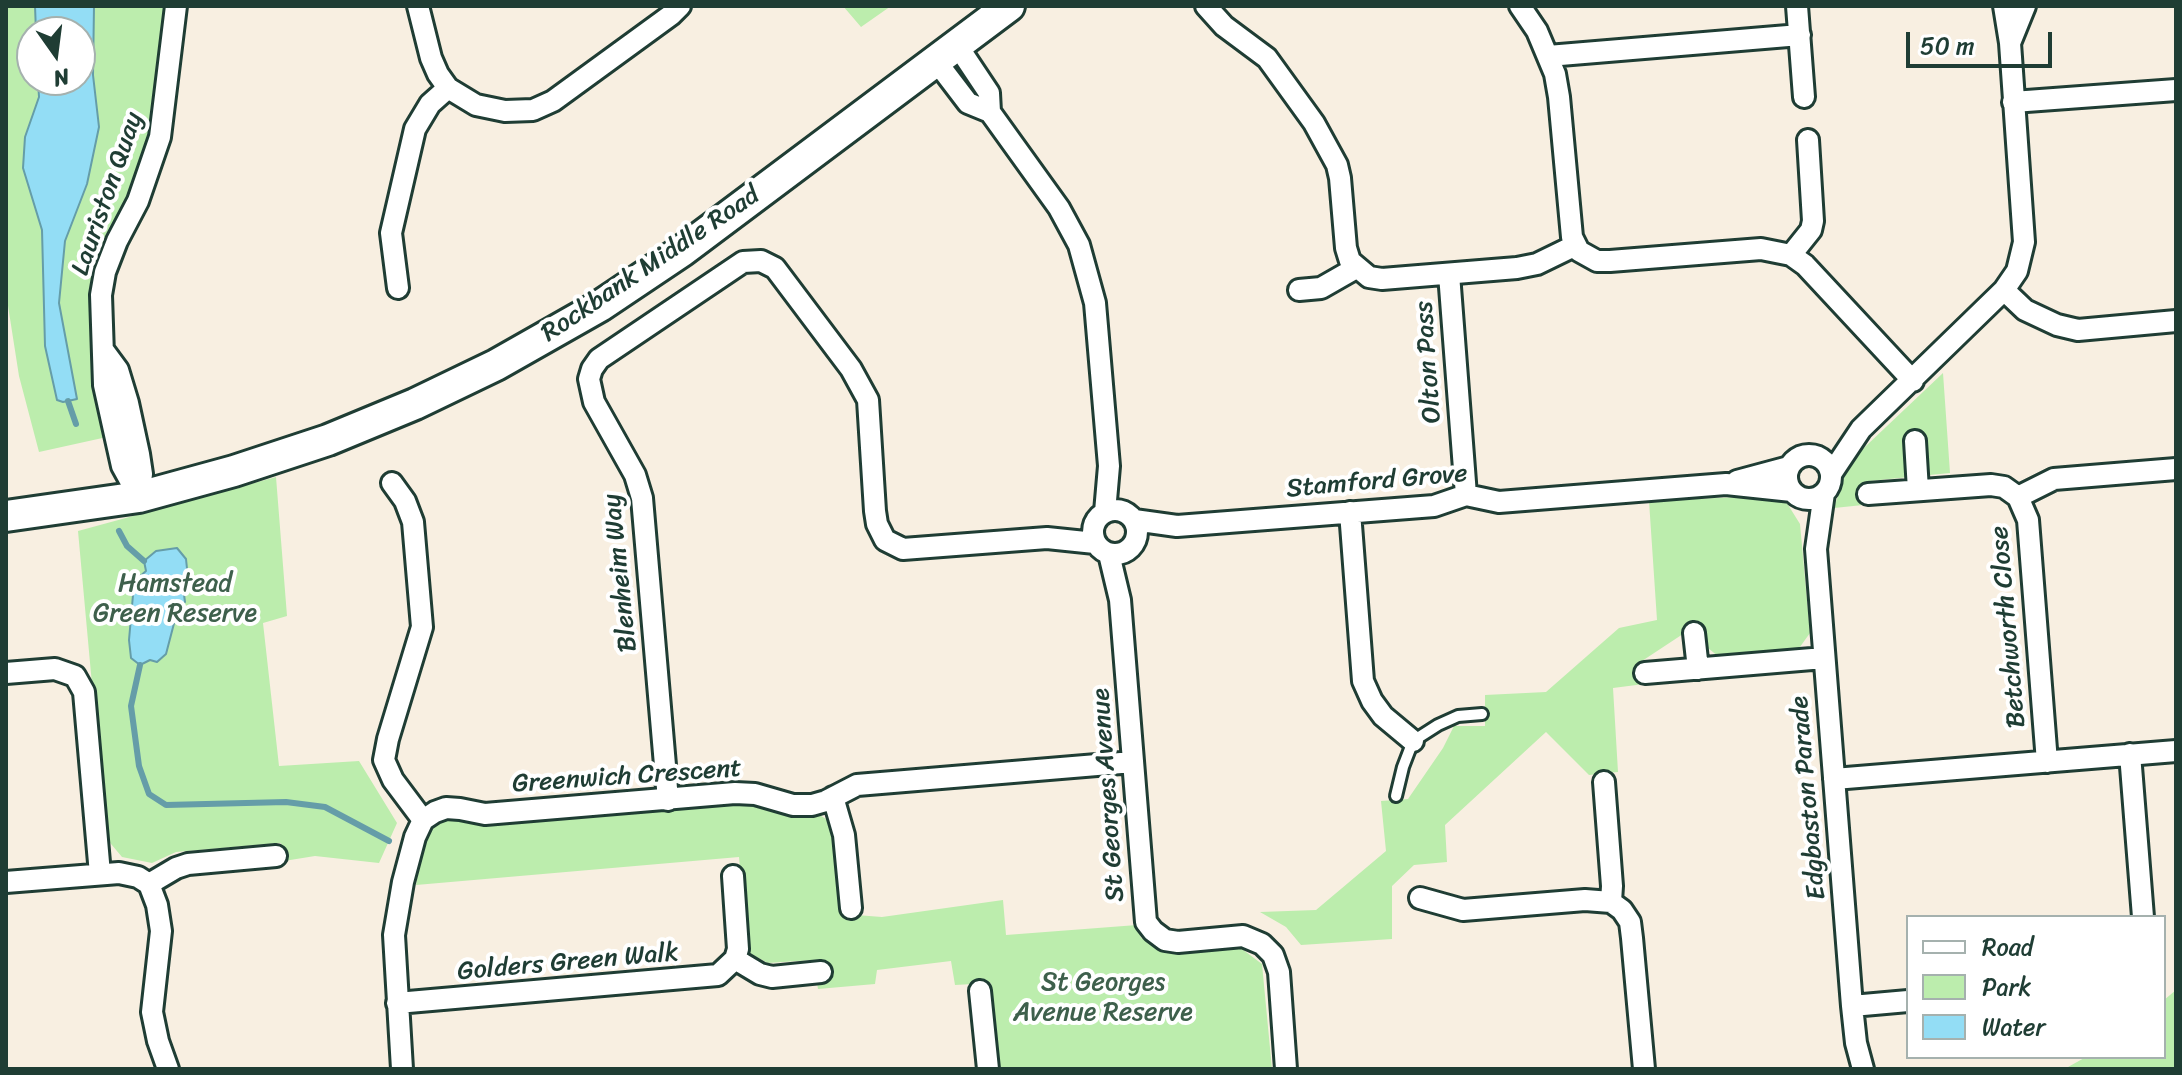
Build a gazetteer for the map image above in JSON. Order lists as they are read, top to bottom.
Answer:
{
  "streets": {
    "street": [
      "Lauriston Quay",
      "Rockbank Middle Road",
      "Olton Pass",
      "Stamford Grove",
      "Blenheim Way",
      "Betchworth Close",
      "Greenwich Crescent",
      "St Georges Avenue",
      "Edgbaston Parade",
      "Golders Green Walk"
    ]
  },
  "crossings": [
    ["Lauriston Quay", "Rockbank Middle Road"],
    ["Rockbank Middle Road", "St Georges Avenue"],
    ["Olton Pass", "Stamford Grove"],
    ["Stamford Grove", "Blenheim Way"],
    ["Stamford Grove", "St Georges Avenue"],
    ["Stamford Grove", "Edgbaston Parade"],
    ["Blenheim Way", "Greenwich Crescent"],
    ["Blenheim Way", "St Georges Avenue"],
    ["Greenwich Crescent", "St Georges Avenue"]
  ],
  "parks": ["Hamstead Green Reserve", "St Georges Avenue Reserve"],
  "legend": ["Road", "Park", "Water"],
  "scale_bar": "50 m",
  "north": "bottom"
}
